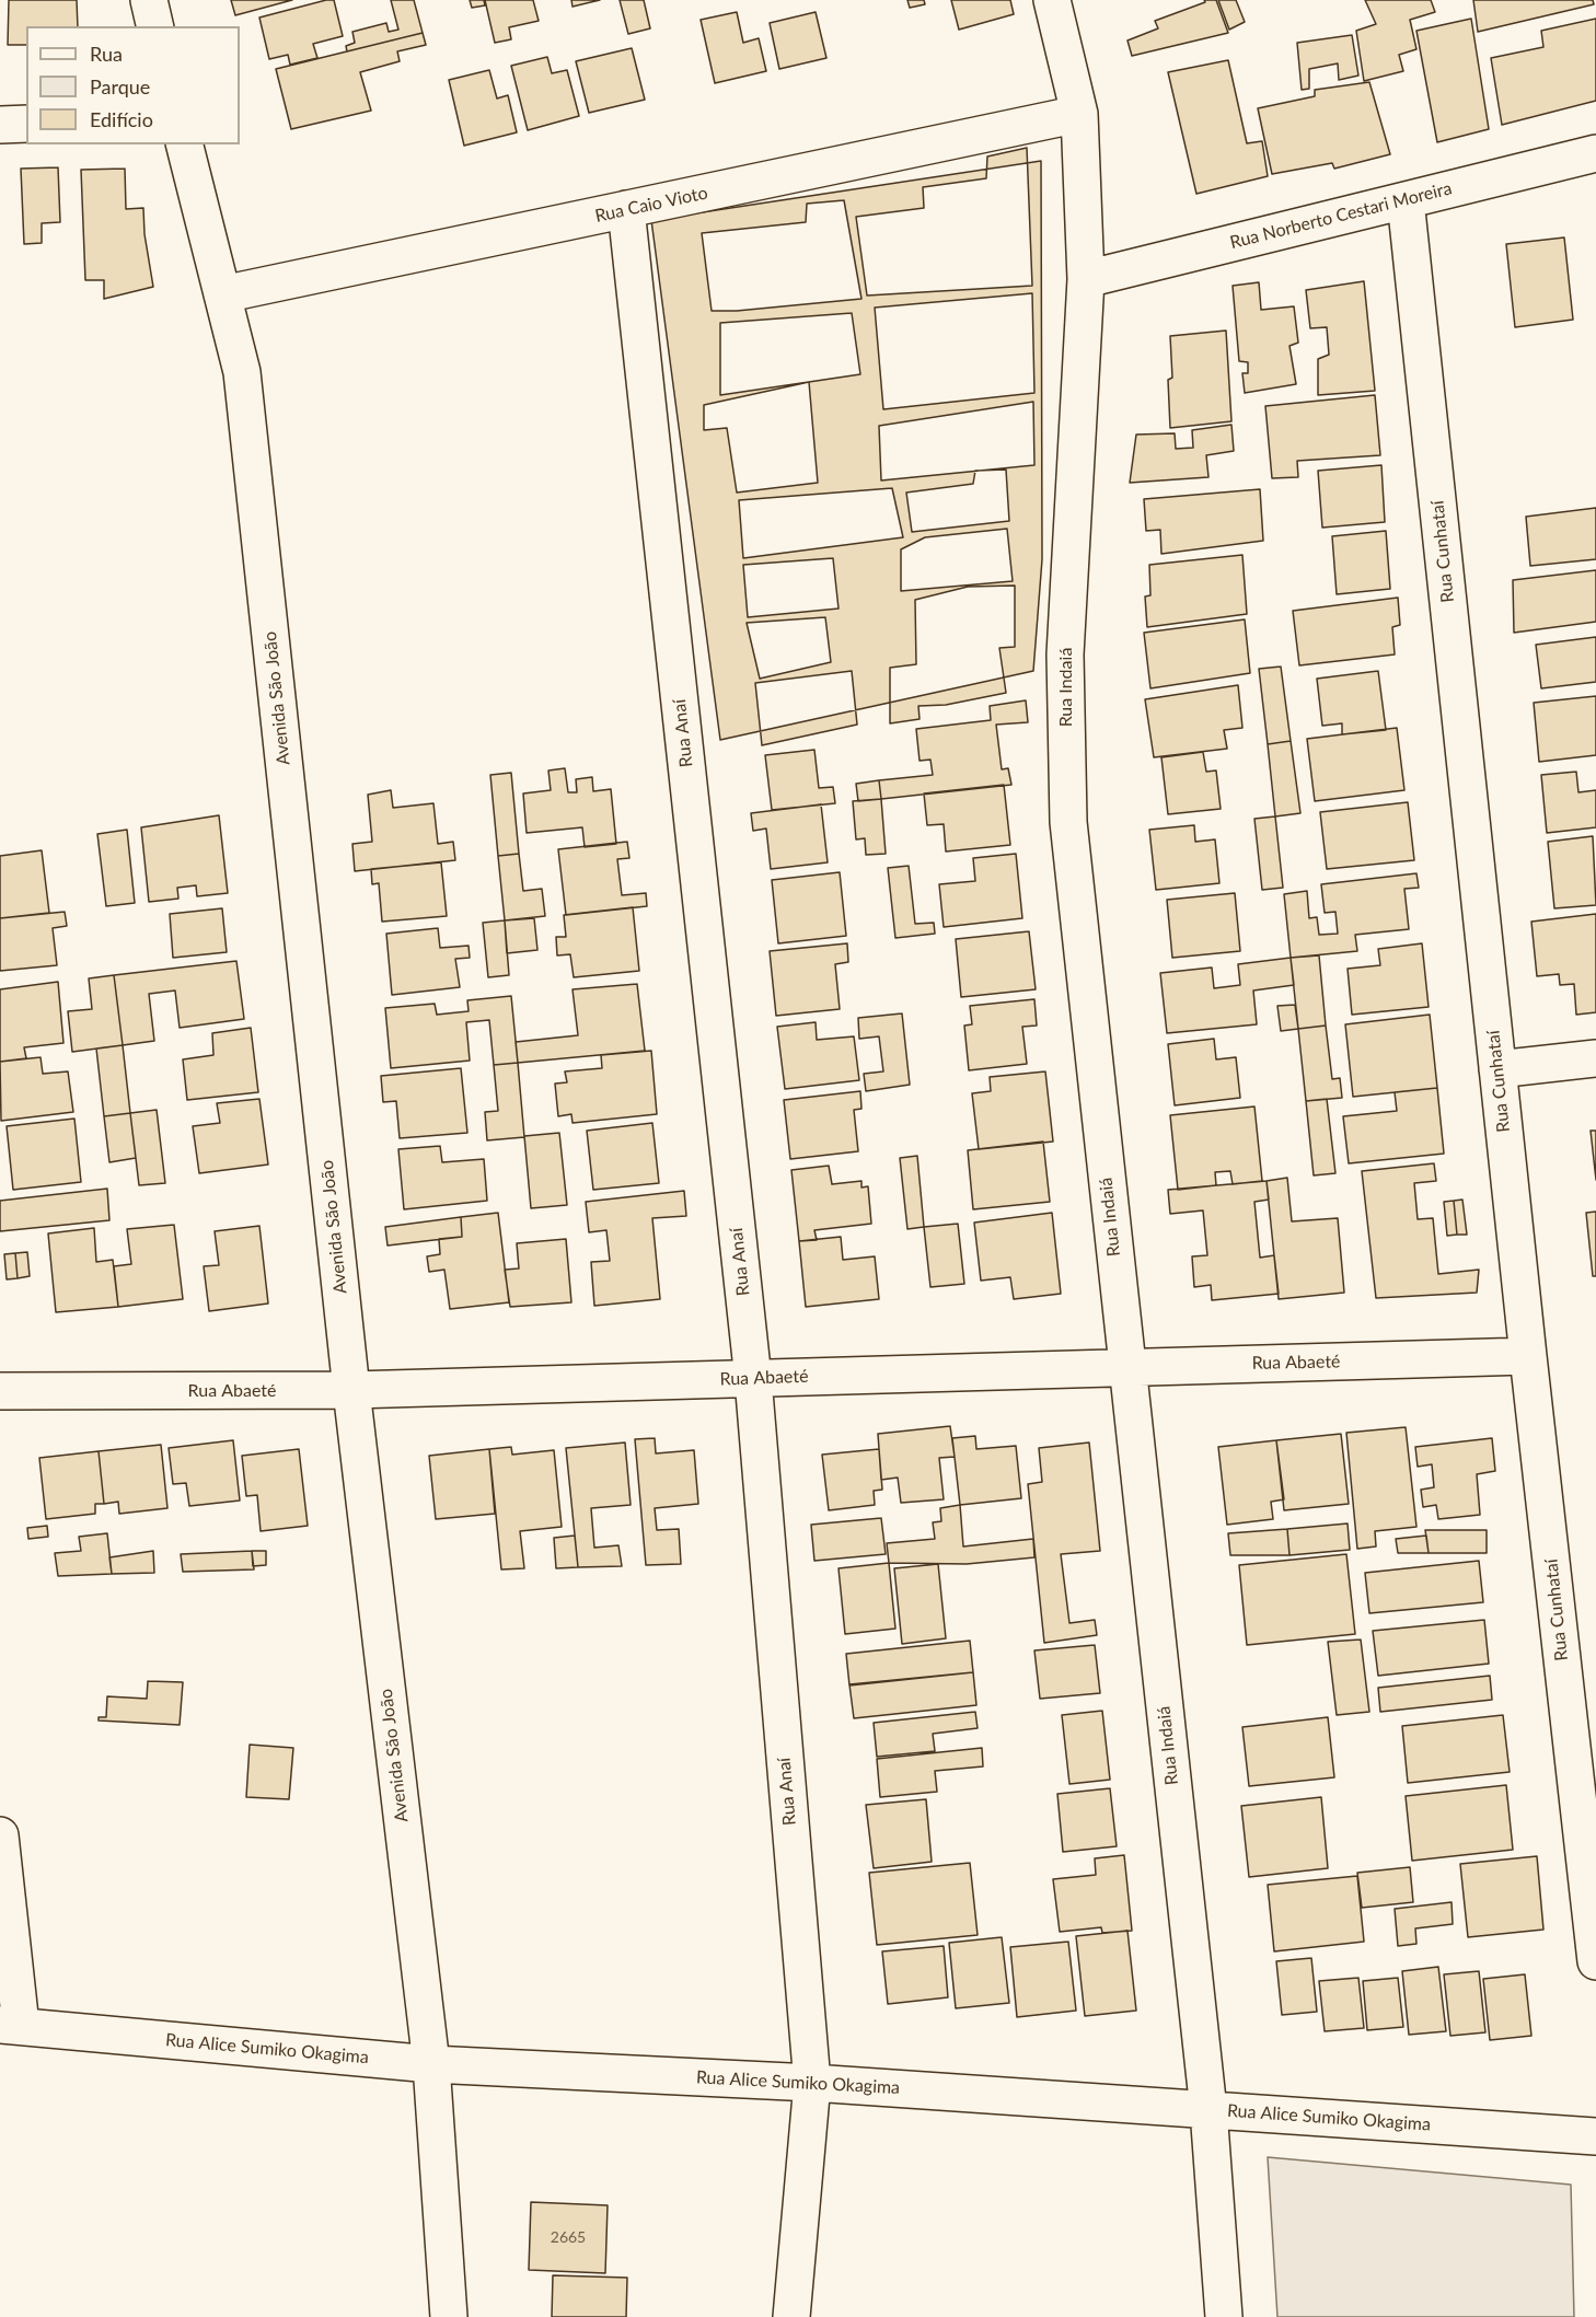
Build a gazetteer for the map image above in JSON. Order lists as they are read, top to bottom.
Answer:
{
  "streets": {
    "street": [
      "Rua Caio Vioto",
      "Rua Norberto Cestari Moreira",
      "Rua Cunhataí",
      "Rua Indaiá",
      "Avenida São João",
      "Rua Anaí",
      "Rua Abaeté",
      "Rua Alice Sumiko Okagima"
    ]
  },
  "crossings": [
    ["Rua Caio Vioto", "Rua Indaiá"],
    ["Rua Caio Vioto", "Avenida São João"],
    ["Rua Caio Vioto", "Rua Anaí"],
    ["Rua Norberto Cestari Moreira", "Rua Cunhataí"],
    ["Rua Norberto Cestari Moreira", "Rua Indaiá"],
    ["Rua Cunhataí", "Rua Abaeté"],
    ["Rua Indaiá", "Rua Abaeté"],
    ["Rua Indaiá", "Rua Alice Sumiko Okagima"],
    ["Avenida São João", "Rua Abaeté"],
    ["Avenida São João", "Rua Alice Sumiko Okagima"],
    ["Rua Anaí", "Rua Abaeté"],
    ["Rua Anaí", "Rua Alice Sumiko Okagima"]
  ],
  "house_numbers": ["2665"],
  "legend": ["Rua", "Parque", "Edifício"]
}
